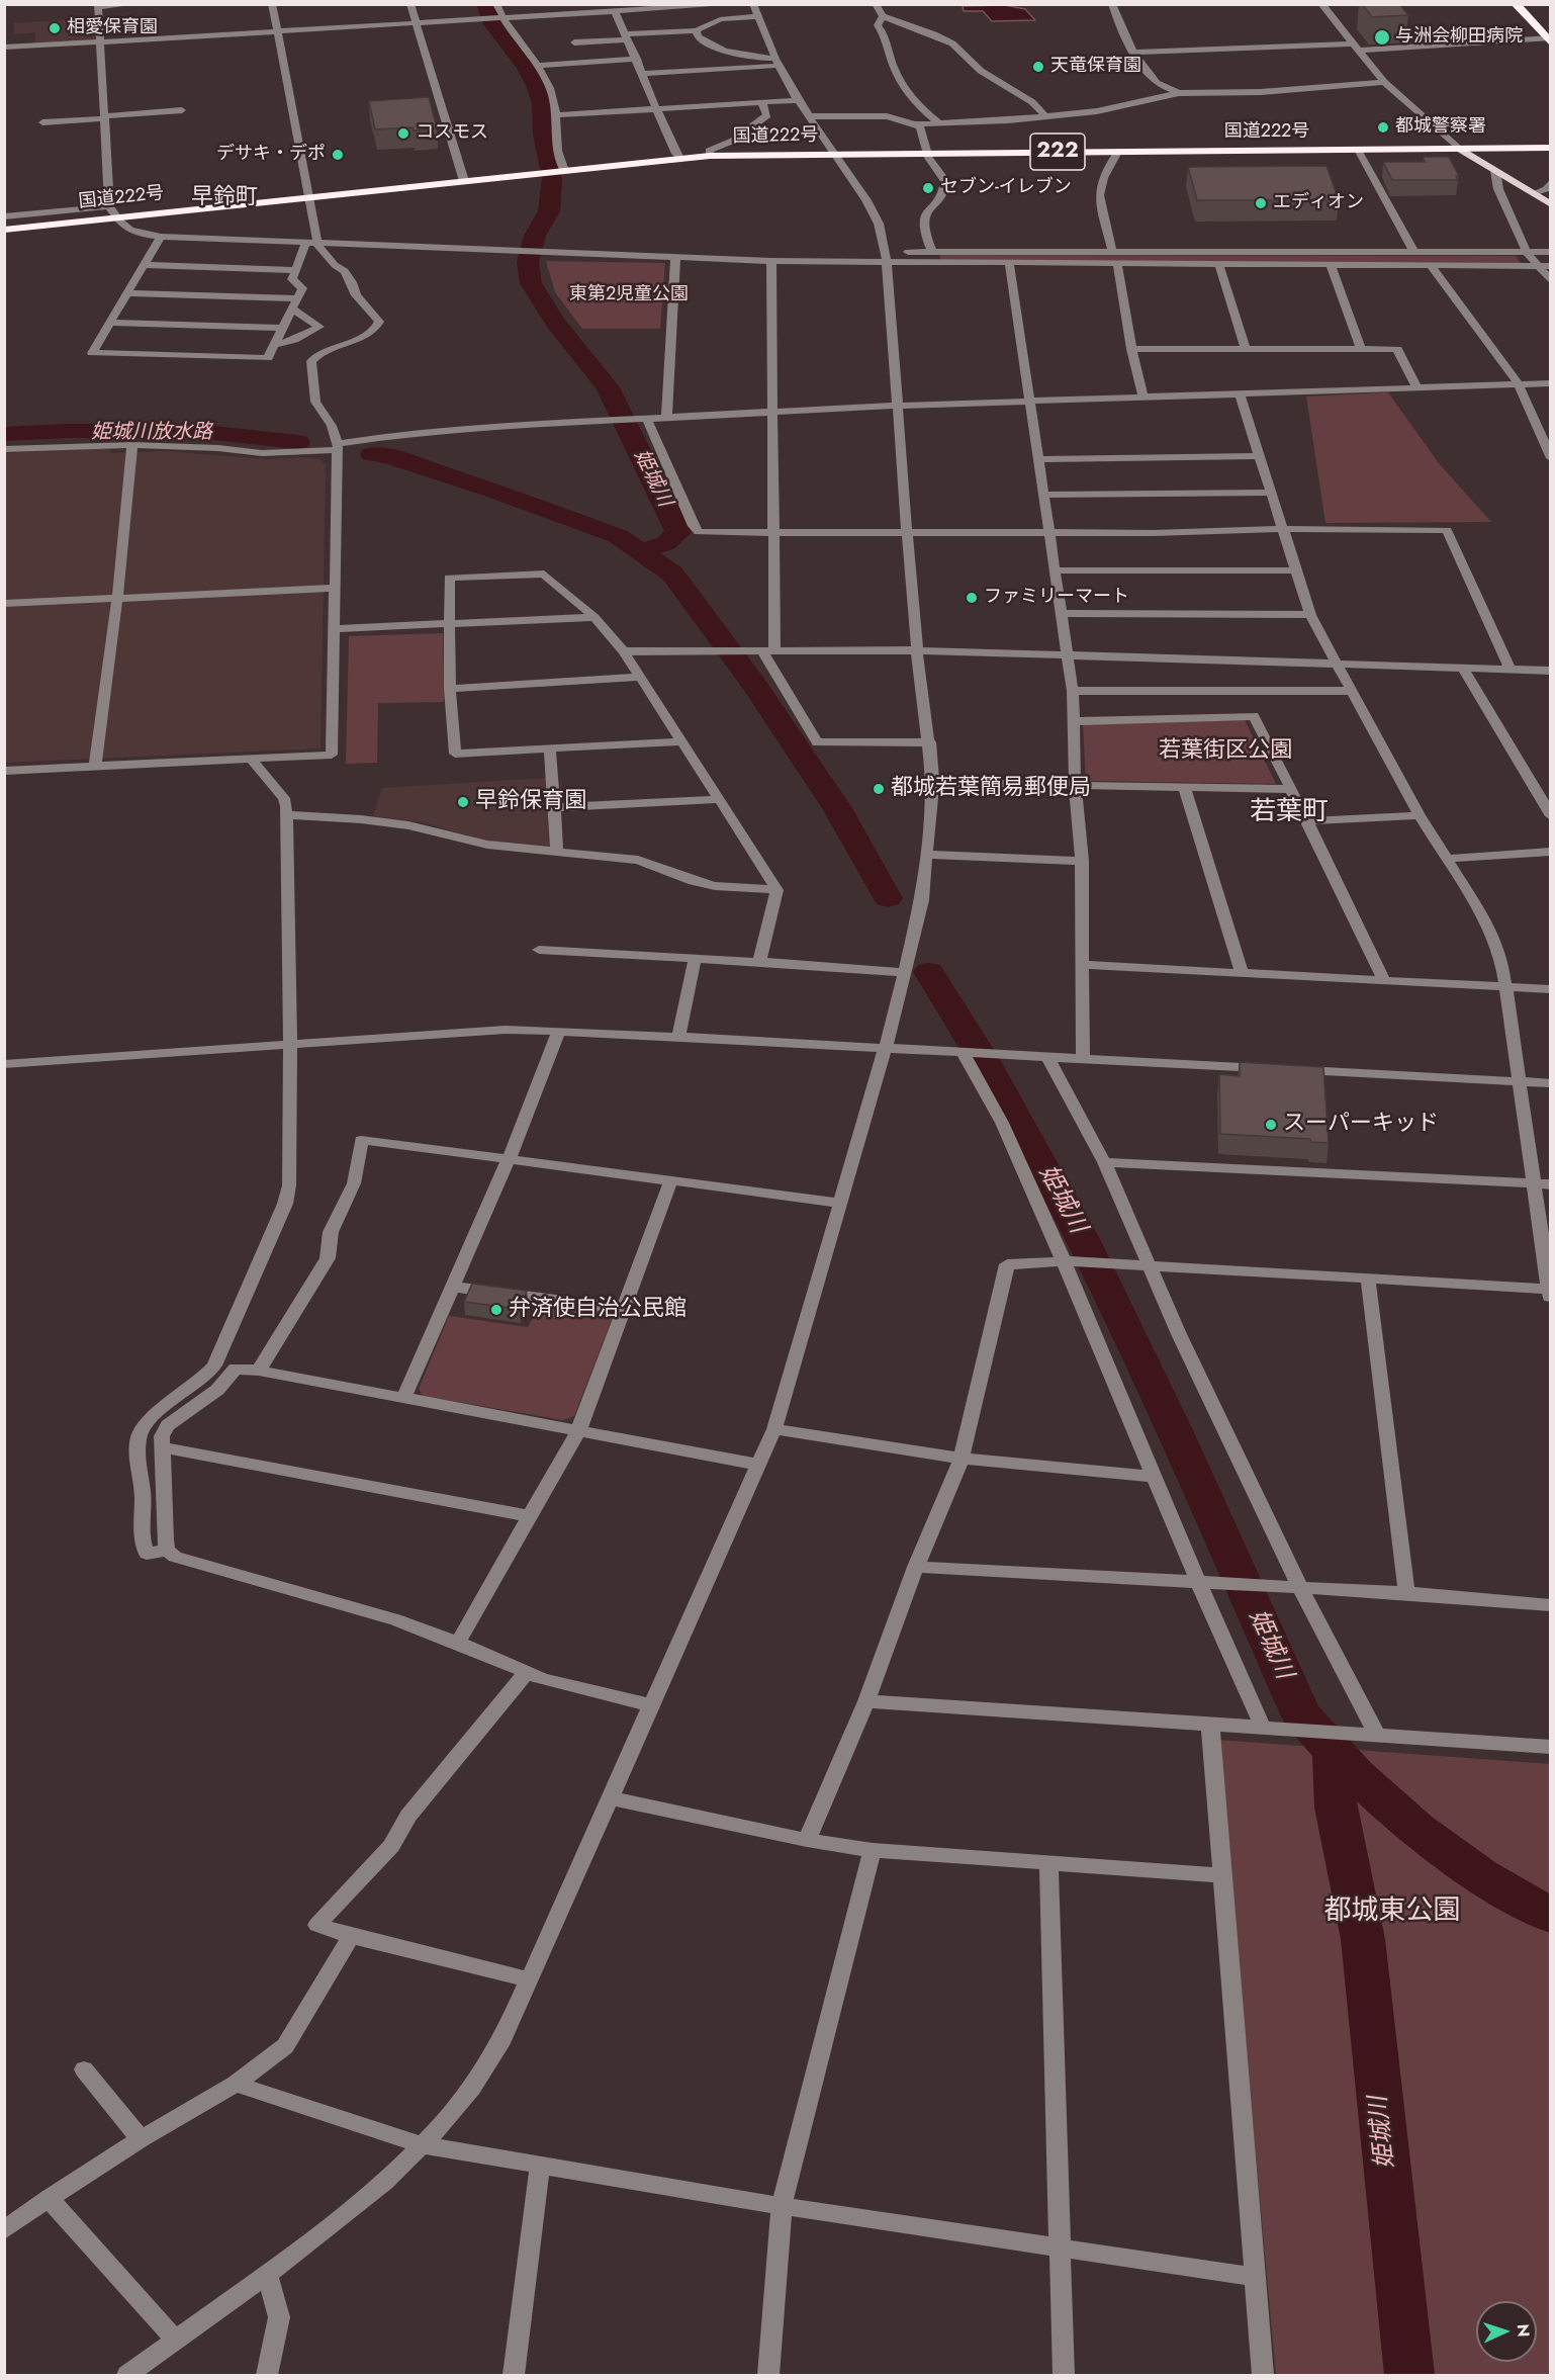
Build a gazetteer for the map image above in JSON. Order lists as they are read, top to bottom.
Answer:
{
  "streets": {
    "highway": ["国道222号", "222"]
  },
  "districts": ["早鈴町", "若葉町"],
  "water": ["姫城川放水路", "姫城川"],
  "parks": ["東第2児童公園", "若葉街区公園", "都城東公園"],
  "places": [
    "相愛保育園",
    "与洲会柳田病院",
    "天竜保育園",
    "都城警察署",
    "コスモス",
    "デサキ・デポ",
    "セブン-イレブン",
    "エディオン",
    "ファミリーマート",
    "都城若葉簡易郵便局",
    "早鈴保育園",
    "スーパーキッド",
    "弁済使自治公民館"
  ],
  "north": "right"
}
